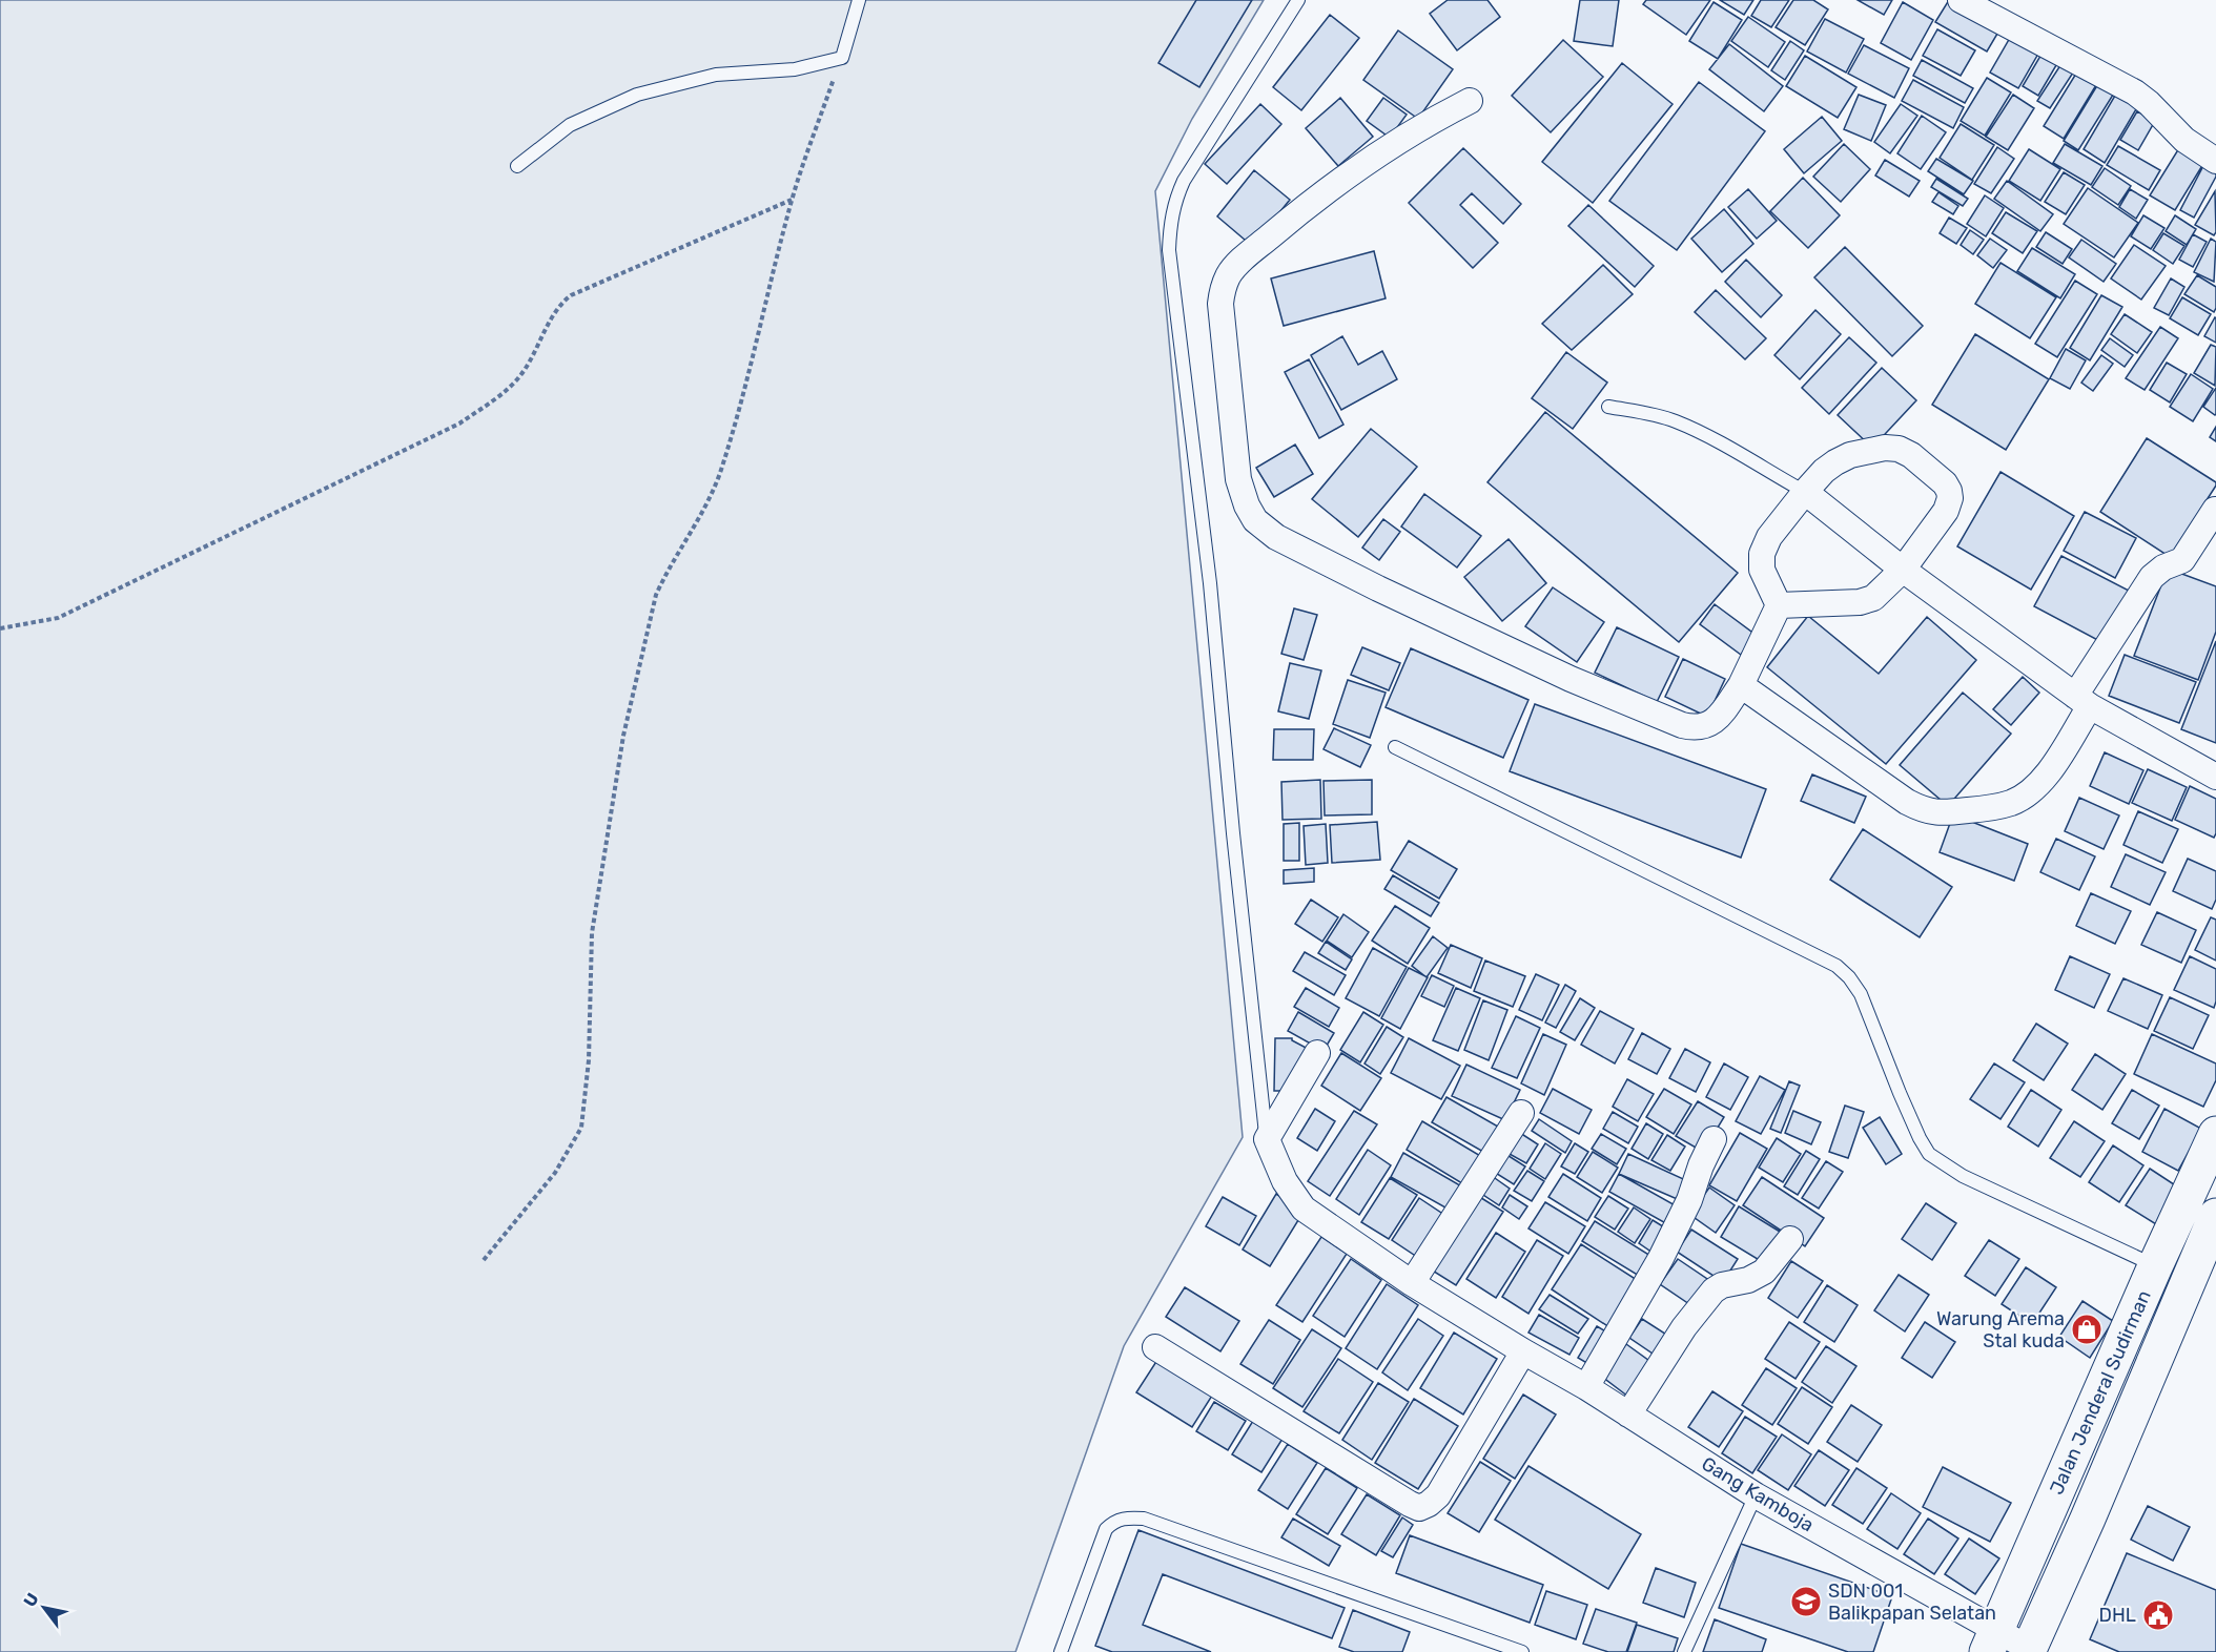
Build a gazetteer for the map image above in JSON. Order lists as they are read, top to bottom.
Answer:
{
  "streets": {
    "highway": ["Jalan Jenderal Sudirman"],
    "street": ["Gang Kamboja"]
  },
  "crossings": [
    ["Jalan Jenderal Sudirman", "Gang Kamboja"]
  ],
  "places": {
    "shop": ["Warung Arema Stal kuda"],
    "school or university": ["SDN 001 Balikpapan Selatan"],
    "public building": ["DHL"]
  },
  "north": "top left"
}
